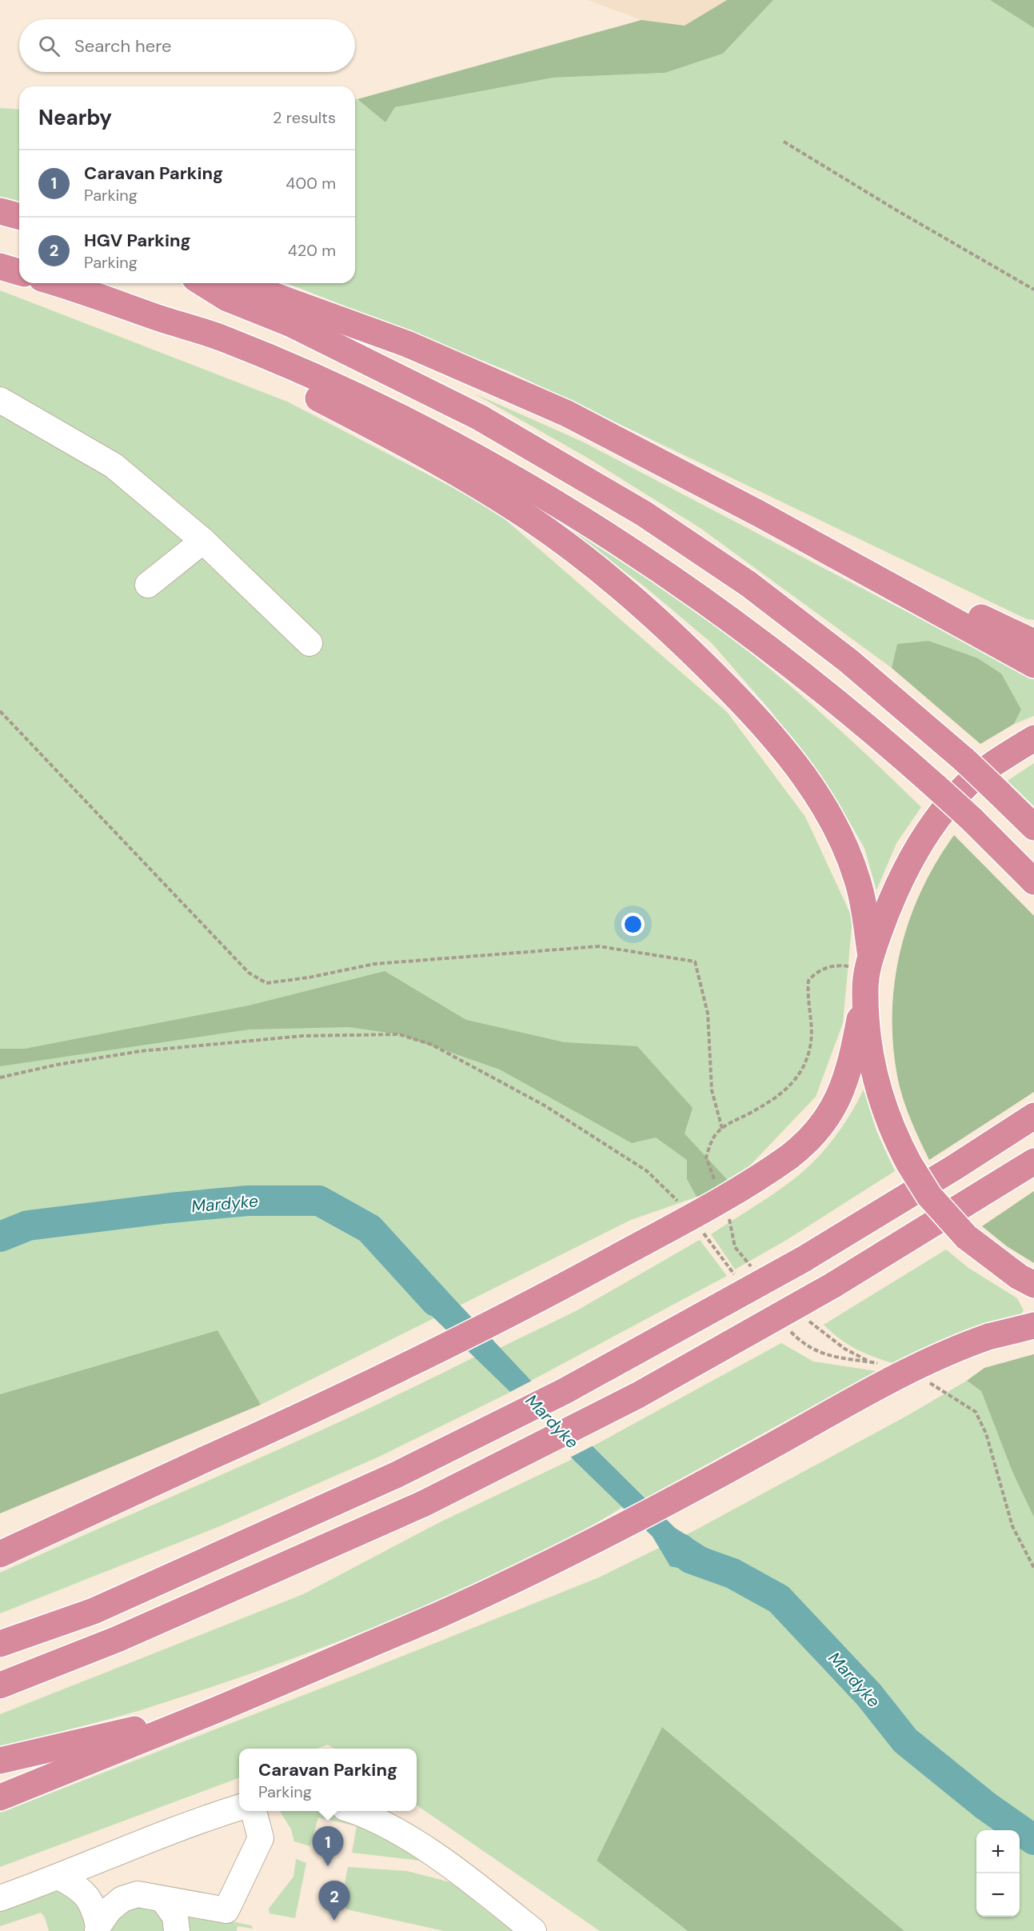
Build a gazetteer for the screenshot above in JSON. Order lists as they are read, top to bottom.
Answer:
{
  "water": ["Mardyke"],
  "page": {
    "search": "Search here",
    "heading": ["Nearby", "2 results"],
    "list": [
      {
        "mark": "1",
        "name": "Caravan Parking",
        "note": "Parking",
        "value": "400 m"
      },
      {
        "mark": "2",
        "name": "HGV Parking",
        "note": "Parking",
        "value": "420 m"
      }
    ],
    "popup": ["Caravan Parking", "Parking"],
    "pins": ["1", "2"],
    "map_buttons": ["+", "−"]
  }
}
